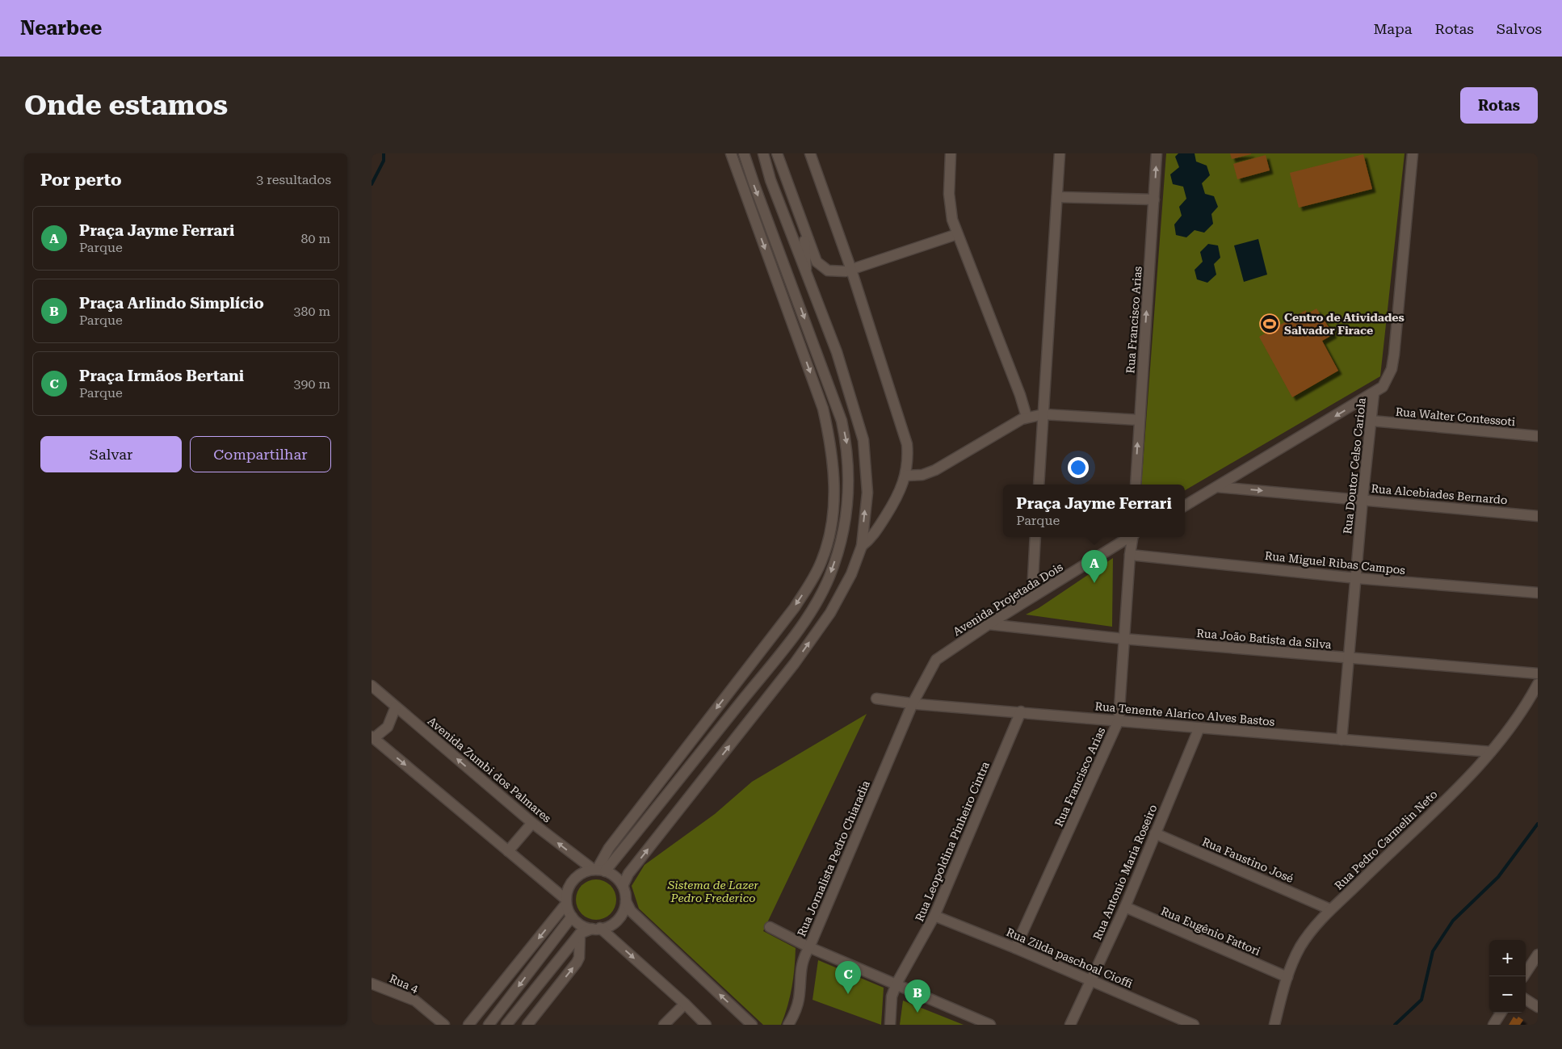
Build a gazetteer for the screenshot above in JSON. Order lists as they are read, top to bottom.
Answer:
{
  "streets": {
    "street": [
      "Rua Francisco Arias",
      "Rua Walter Contessoti",
      "Rua Doutor Celso Cariola",
      "Rua Alcebiades Bernardo",
      "Rua Miguel Ribas Campos",
      "Avenida Projetada Dois",
      "Rua João Batista da Silva",
      "Rua Tenente Alarico Alves Bastos",
      "Avenida Zumbi dos Palmares",
      "Rua Pedro Carmelin Neto",
      "Rua Leopoldina Pinheiro Cintra",
      "Rua Jornalista Pedro Chiaradia",
      "Rua Faustino José",
      "Rua Antonio Maria Roseiro",
      "Rua Eugênio Fattori",
      "Rua Zilda paschoal Cioffi",
      "Rua 4"
    ]
  },
  "crossings": [
    ["Rua Francisco Arias", "Rua Miguel Ribas Campos"],
    ["Rua Francisco Arias", "Rua João Batista da Silva"],
    ["Rua Francisco Arias", "Rua Tenente Alarico Alves Bastos"],
    ["Rua Francisco Arias", "Rua Zilda paschoal Cioffi"],
    ["Rua Walter Contessoti", "Rua Doutor Celso Cariola"],
    ["Rua Doutor Celso Cariola", "Rua Alcebiades Bernardo"],
    ["Rua Doutor Celso Cariola", "Rua Miguel Ribas Campos"],
    ["Rua Doutor Celso Cariola", "Rua João Batista da Silva"],
    ["Rua Doutor Celso Cariola", "Rua Tenente Alarico Alves Bastos"],
    ["Avenida Projetada Dois", "Rua João Batista da Silva"],
    ["Avenida Projetada Dois", "Rua Tenente Alarico Alves Bastos"],
    ["Avenida Projetada Dois", "Rua Jornalista Pedro Chiaradia"],
    ["Rua Tenente Alarico Alves Bastos", "Rua Pedro Carmelin Neto"],
    ["Rua Tenente Alarico Alves Bastos", "Rua Leopoldina Pinheiro Cintra"],
    ["Rua Tenente Alarico Alves Bastos", "Rua Jornalista Pedro Chiaradia"],
    ["Rua Tenente Alarico Alves Bastos", "Rua Antonio Maria Roseiro"],
    ["Rua Pedro Carmelin Neto", "Rua Faustino José"],
    ["Rua Pedro Carmelin Neto", "Rua Eugênio Fattori"],
    ["Rua Leopoldina Pinheiro Cintra", "Rua Zilda paschoal Cioffi"],
    ["Rua Faustino José", "Rua Antonio Maria Roseiro"],
    ["Rua Antonio Maria Roseiro", "Rua Eugênio Fattori"],
    ["Rua Antonio Maria Roseiro", "Rua Zilda paschoal Cioffi"]
  ],
  "one_way": ["Rua Francisco Arias", "Rua Alcebiades Bernardo"],
  "parks": ["Sistema de Lazer Pedro Frederico"],
  "places": {
    "sports": ["Centro de Atividades Salvador Firace"]
  },
  "page": {
    "header": "Nearbee",
    "nav": ["Mapa", "Rotas", "Salvos"],
    "buttons": [
      "Rotas",
      ["Salvar", "Compartilhar"]
    ],
    "title": "Onde estamos",
    "heading": ["Por perto", "3 resultados"],
    "list": [
      {
        "mark": "A",
        "name": "Praça Jayme Ferrari",
        "note": "Parque",
        "value": "80 m"
      },
      {
        "mark": "B",
        "name": "Praça Arlindo Simplício",
        "note": "Parque",
        "value": "380 m"
      },
      {
        "mark": "C",
        "name": "Praça Irmãos Bertani",
        "note": "Parque",
        "value": "390 m"
      }
    ],
    "popup": ["Praça Jayme Ferrari", "Parque"],
    "pins": ["A", "C", "B"],
    "map_buttons": ["+", "−"]
  }
}
